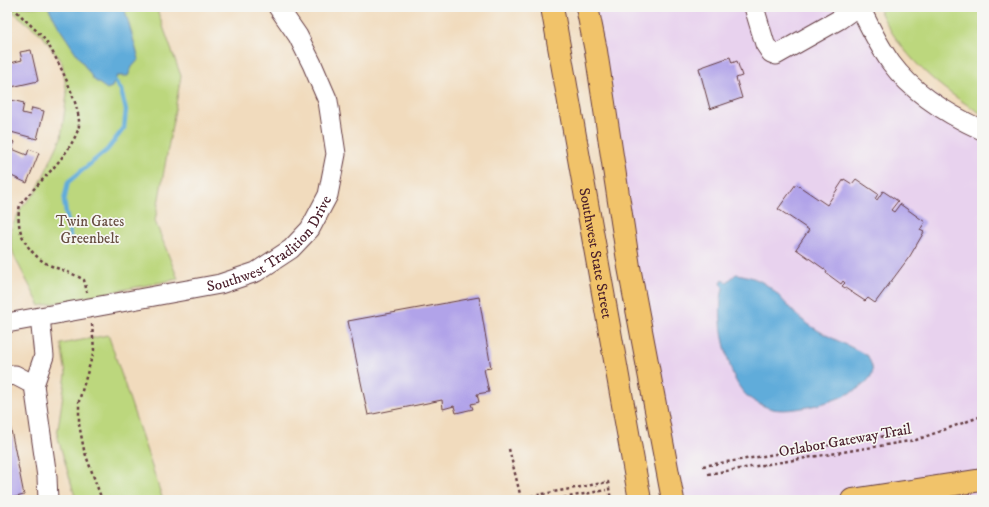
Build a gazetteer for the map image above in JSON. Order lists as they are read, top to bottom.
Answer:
{
  "streets": {
    "main road": ["Southwest State Street"],
    "street": ["Southwest Tradition Drive"],
    "path": ["Orlabor Gateway Trail"]
  },
  "parks": ["Twin Gates Greenbelt"]
}
